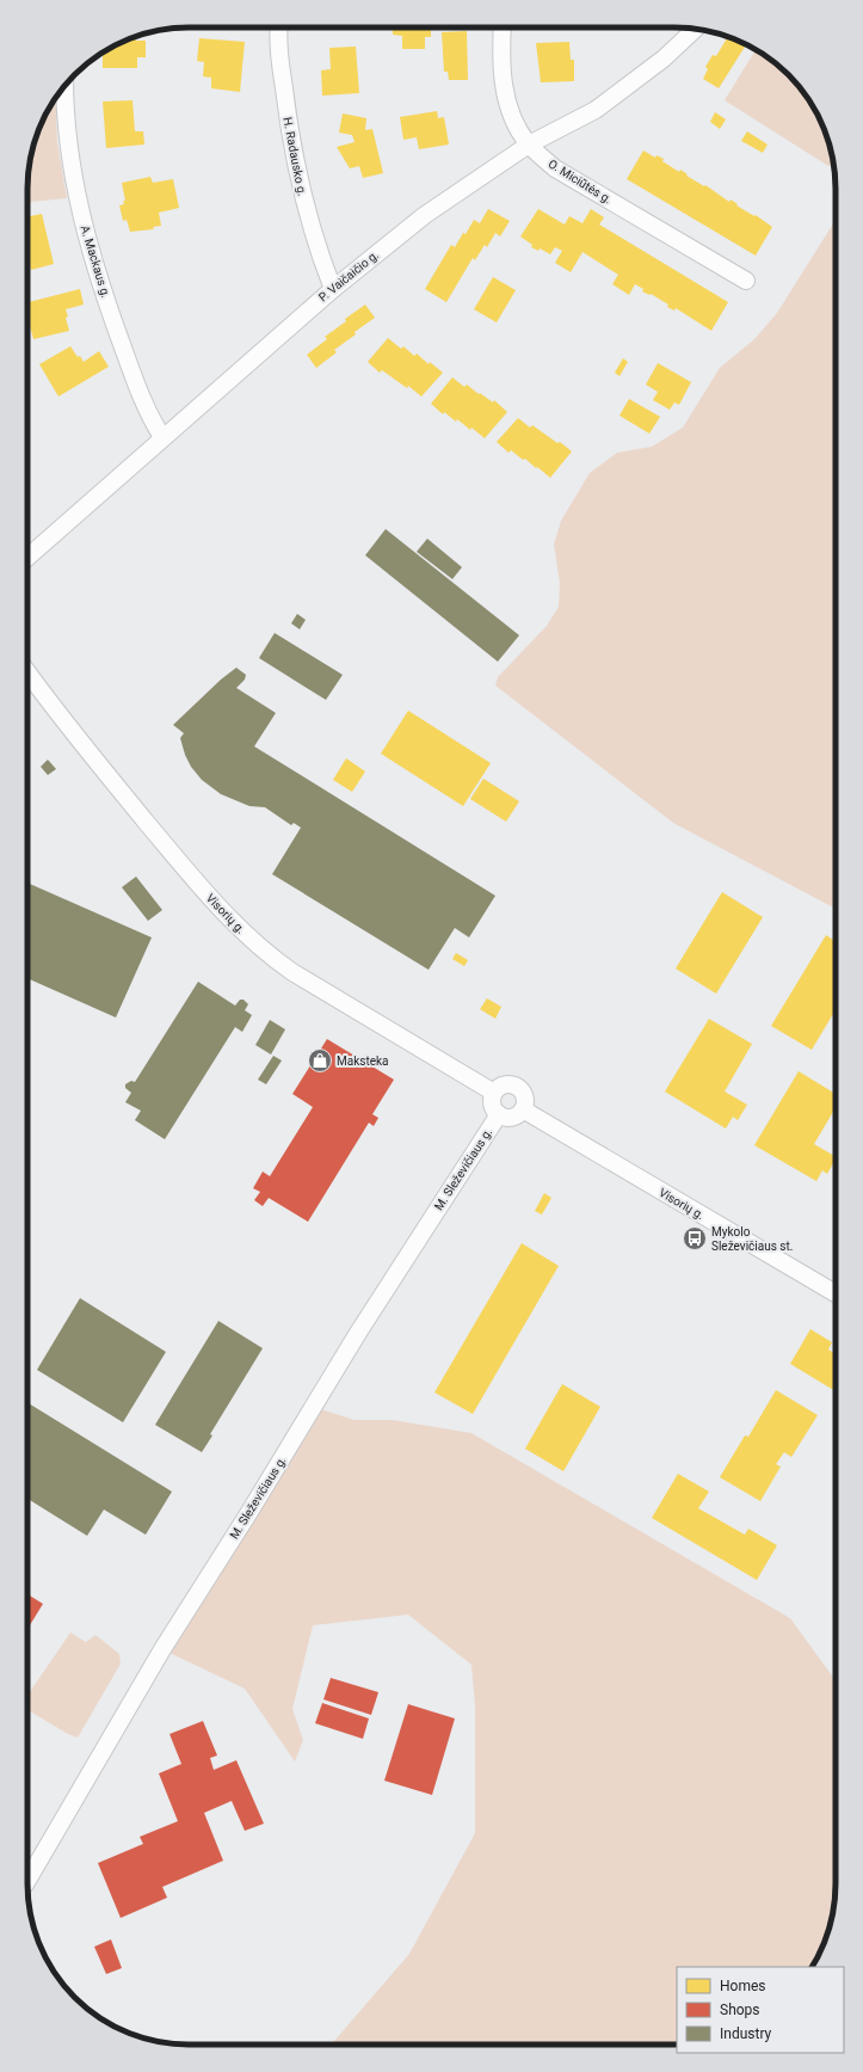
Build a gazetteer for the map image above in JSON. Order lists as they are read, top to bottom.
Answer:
{
  "streets": {
    "street": [
      "H. Radausko g.",
      "O. Miciūtės g.",
      "A. Mackaus g.",
      "P. Vaičaičio g.",
      "Visorių g.",
      "M. Sleževičiaus g."
    ]
  },
  "crossings": [
    ["H. Radausko g.", "P. Vaičaičio g."],
    ["O. Miciūtės g.", "P. Vaičaičio g."],
    ["A. Mackaus g.", "P. Vaičaičio g."],
    ["Visorių g.", "M. Sleževičiaus g."]
  ],
  "places": {
    "shop": ["Maksteka"],
    "bus stop": ["Mykolo Sleževičiaus st."]
  },
  "legend": ["Homes", "Shops", "Industry"]
}
